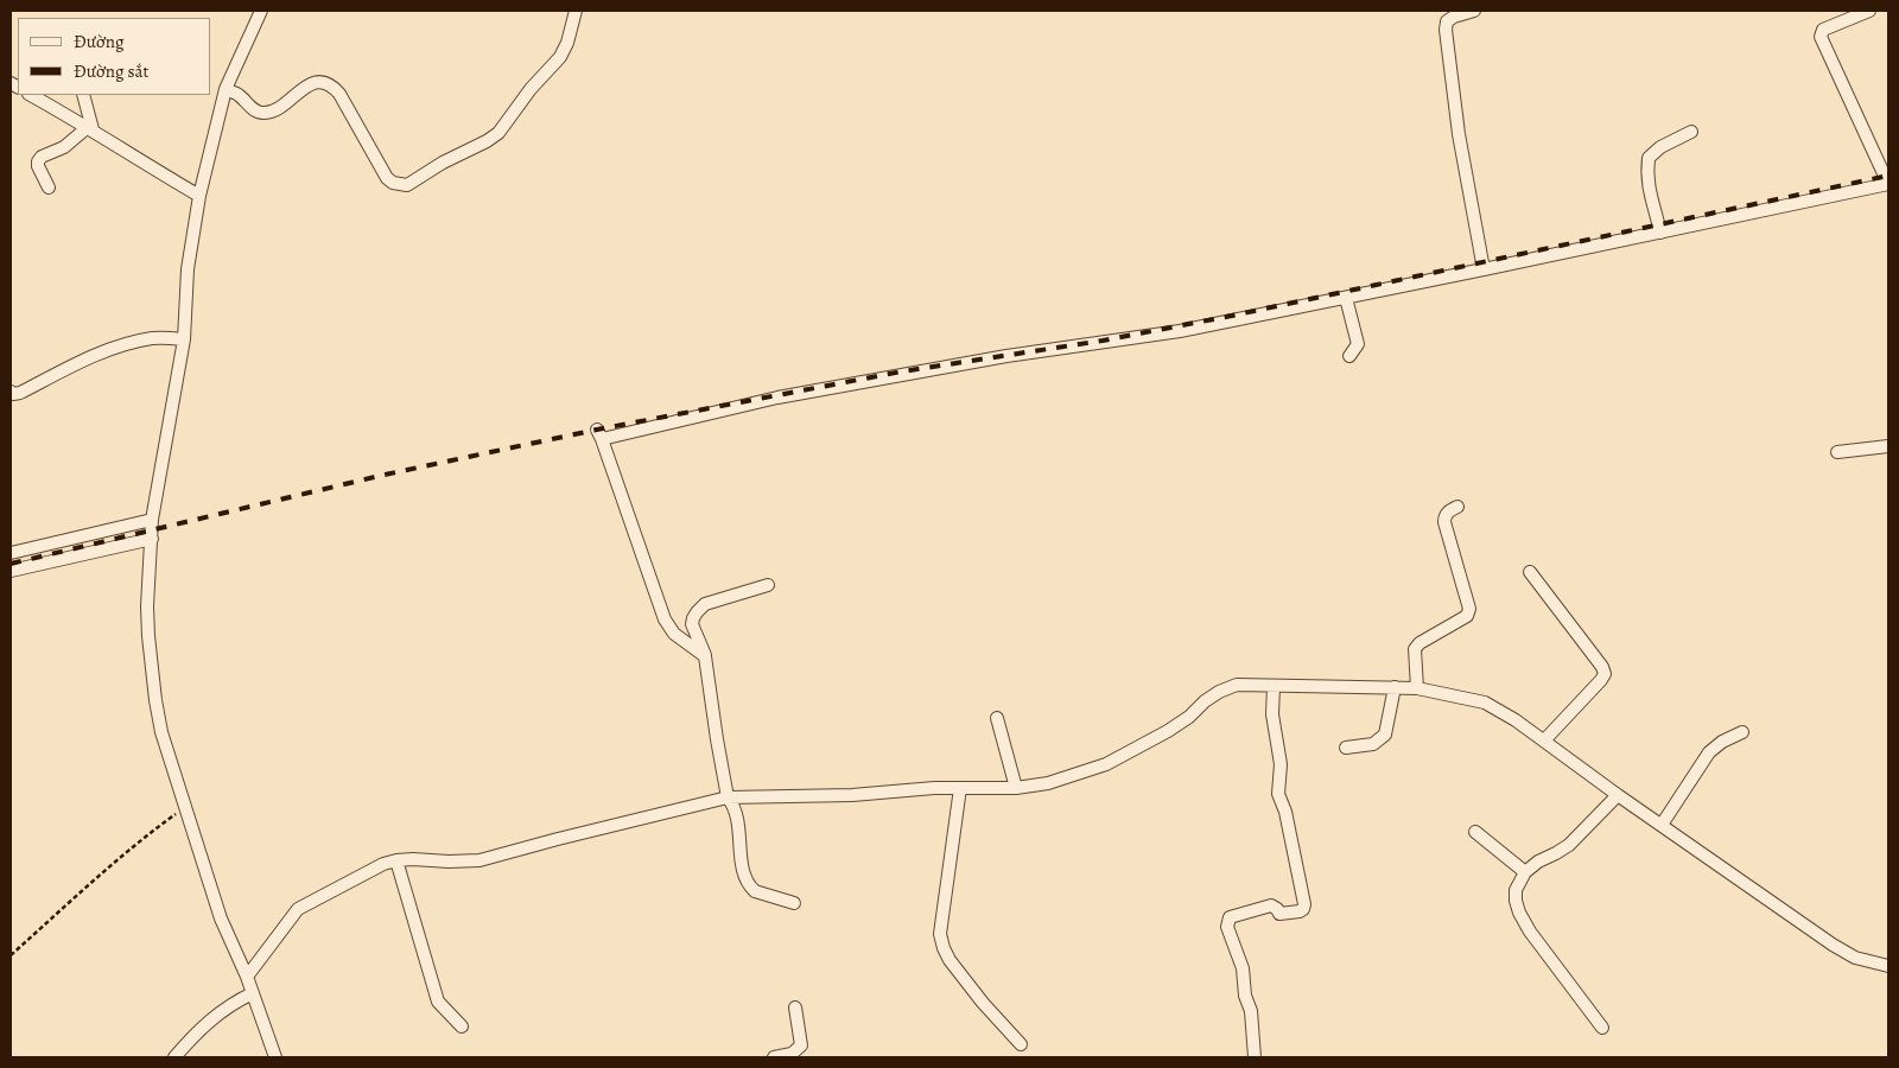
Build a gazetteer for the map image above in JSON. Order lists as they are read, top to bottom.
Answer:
{
  "legend": ["Đường", "Đường sắt"]
}
